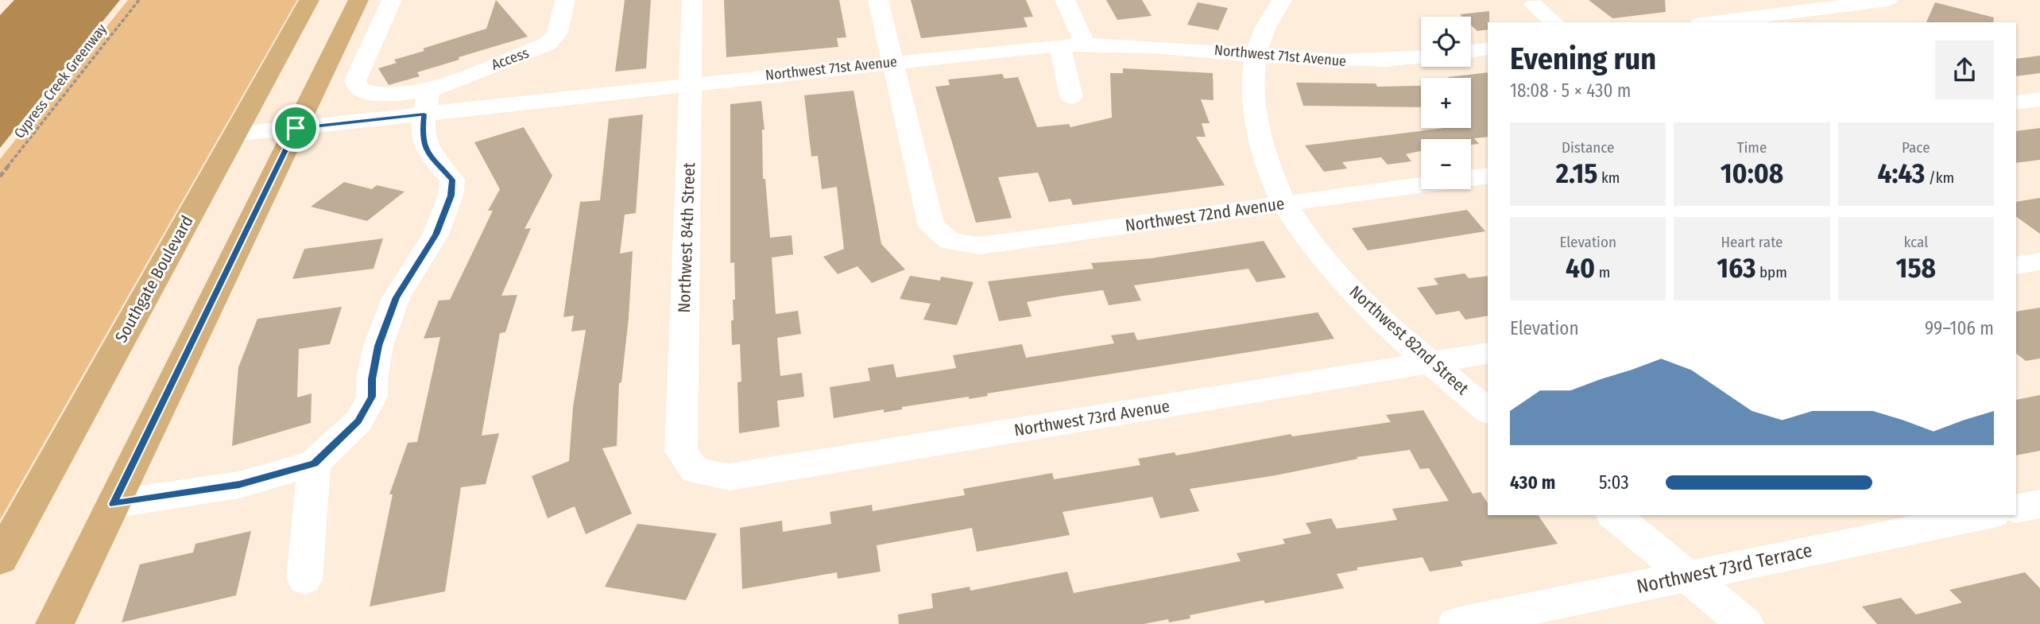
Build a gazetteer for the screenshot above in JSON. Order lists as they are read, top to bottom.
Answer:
{
  "streets": {
    "main road": ["Southgate Boulevard"],
    "street": [
      "Northwest 71st Avenue",
      "Access",
      "Northwest 72nd Avenue",
      "Northwest 84th Street",
      "Northwest 82nd Street",
      "Northwest 73rd Avenue",
      "Northwest 73rd Terrace"
    ],
    "path": ["Cypress Creek Greenway"]
  },
  "crossings": [
    ["Northwest 71st Avenue", "Access"],
    ["Northwest 71st Avenue", "Northwest 72nd Avenue"],
    ["Northwest 71st Avenue", "Northwest 84th Street"],
    ["Northwest 71st Avenue", "Southgate Boulevard"],
    ["Northwest 71st Avenue", "Northwest 82nd Street"],
    ["Northwest 72nd Avenue", "Northwest 82nd Street"],
    ["Northwest 84th Street", "Northwest 73rd Avenue"],
    ["Northwest 82nd Street", "Northwest 73rd Avenue"]
  ],
  "page": {
    "map_buttons": ["+", "−"],
    "heading": ["Evening run", "18:08 · 5 × 430 m"],
    "stats": [
      ["Distance", "2.15 km"],
      ["Time", "10:08"],
      ["Pace", "4:43 /km"],
      ["Elevation", "40 m"],
      ["Heart rate", "163 bpm"],
      ["kcal", "158"]
    ],
    "chart": ["Elevation", "99–106 m"],
    "list": [
      {
        "name": "430 m",
        "note": "5:03"
      }
    ]
  }
}
